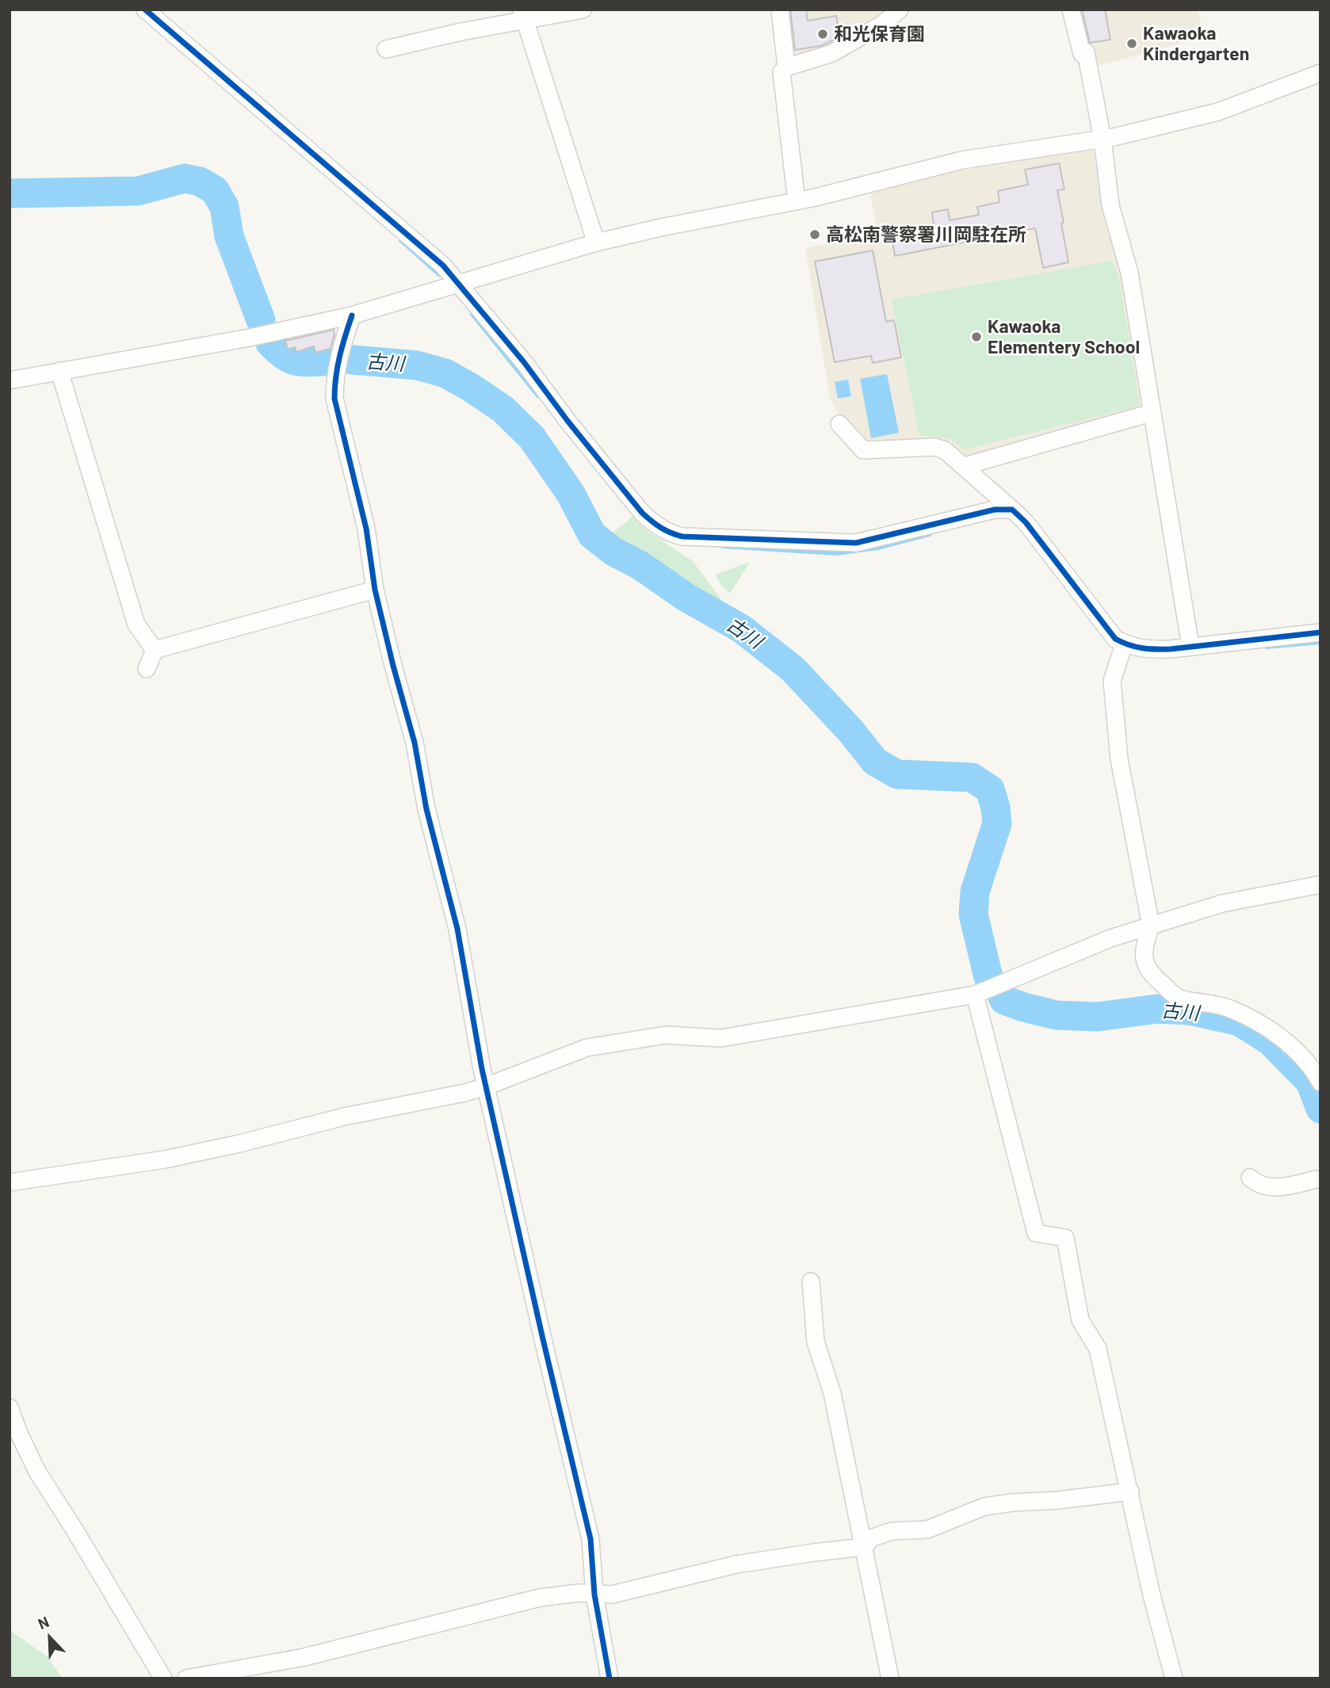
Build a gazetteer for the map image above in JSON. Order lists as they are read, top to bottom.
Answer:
{
  "water": ["古川"],
  "places": [
    "和光保育園",
    "Kawaoka Kindergarten",
    "高松南警察署川岡駐在所",
    "Kawaoka Elementery School"
  ],
  "north": "top left"
}
